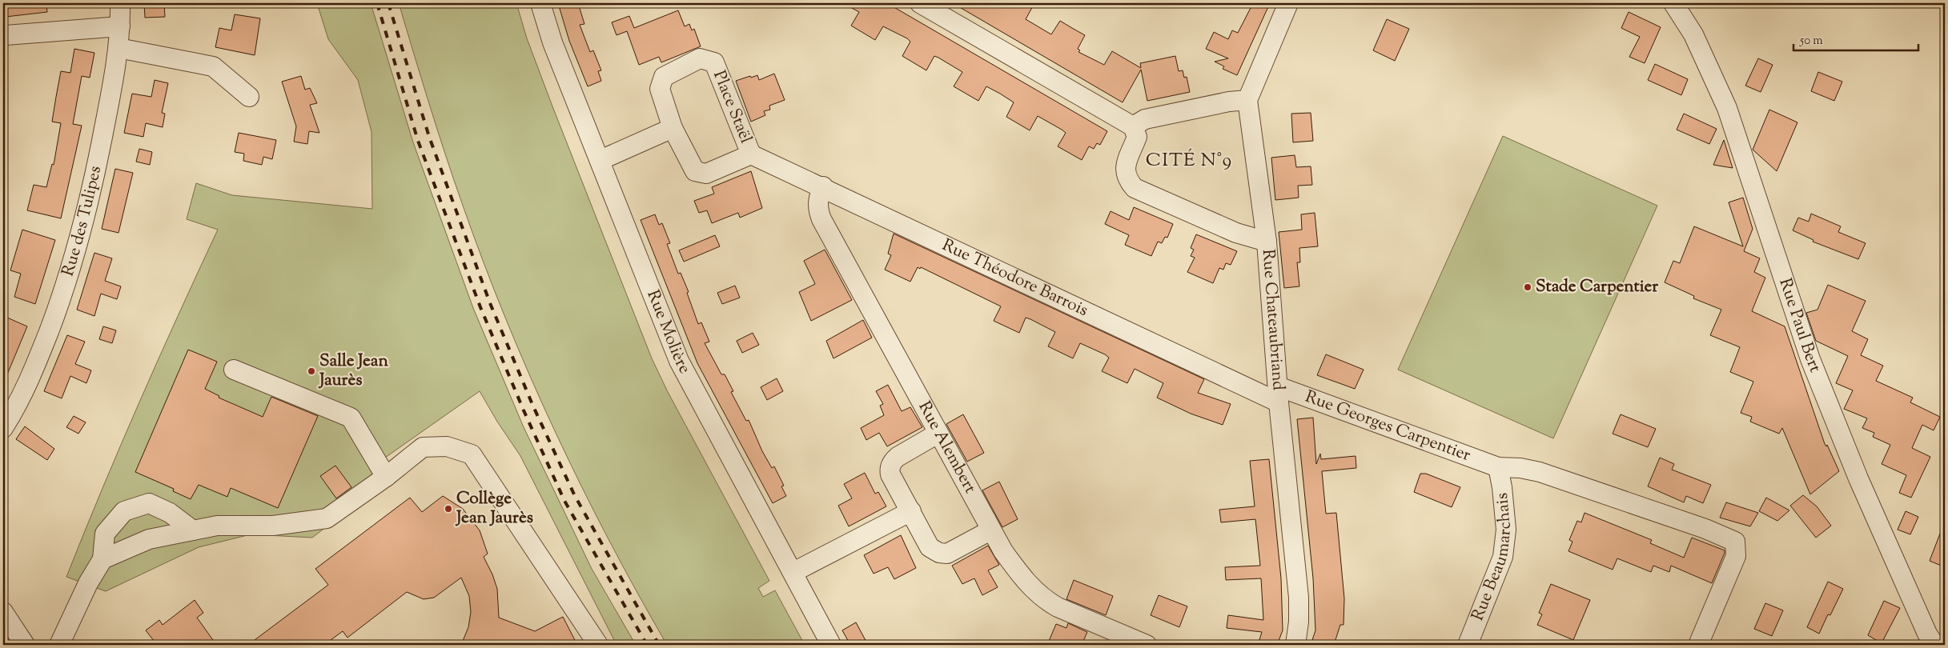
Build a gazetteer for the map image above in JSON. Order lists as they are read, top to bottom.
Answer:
{
  "streets": {
    "street": [
      "Place Staël",
      "Rue des Tulipes",
      "Rue Théodore Barrois",
      "Rue Chateaubriand",
      "Rue Paul Bert",
      "Rue Molière",
      "Rue Georges Carpentier",
      "Rue Alembert",
      "Rue Beaumarchais"
    ]
  },
  "crossings": [
    ["Place Staël", "Rue Théodore Barrois"],
    ["Rue Théodore Barrois", "Rue Chateaubriand"],
    ["Rue Théodore Barrois", "Rue Georges Carpentier"],
    ["Rue Théodore Barrois", "Rue Alembert"],
    ["Rue Chateaubriand", "Rue Georges Carpentier"],
    ["Rue Georges Carpentier", "Rue Beaumarchais"]
  ],
  "districts": ["CITÉ N°9"],
  "places": ["Stade Carpentier", "Salle Jean Jaurès", "Collège Jean Jaurès"],
  "scale_bar": "50 m"
}
